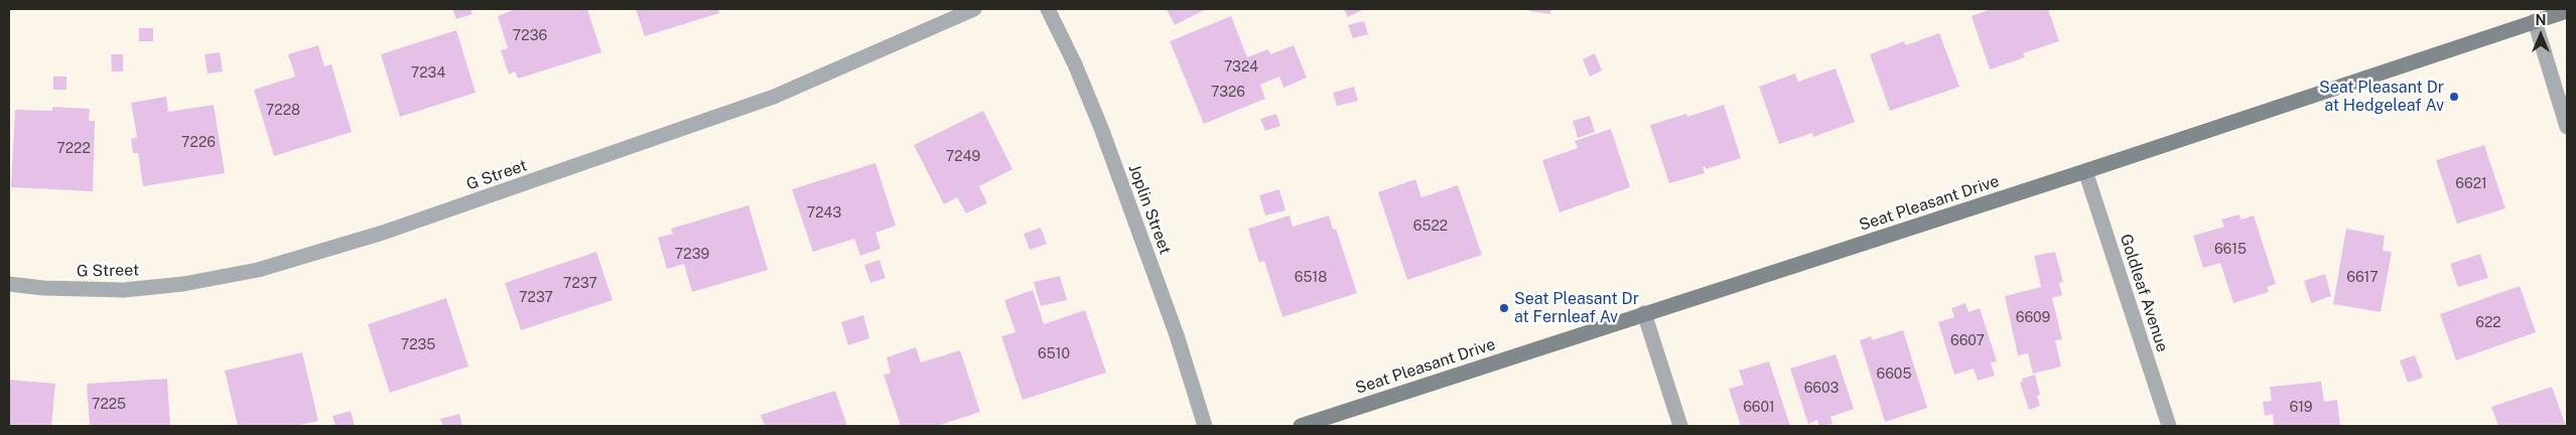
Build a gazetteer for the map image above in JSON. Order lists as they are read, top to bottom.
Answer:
{
  "streets": {
    "street": [
      "G Street",
      "Seat Pleasant Drive",
      "Joplin Street",
      "Goldleaf Avenue"
    ]
  },
  "crossings": [
    ["Seat Pleasant Drive", "Goldleaf Avenue"]
  ],
  "places": ["Seat Pleasant Dr at Hedgeleaf Av", "Seat Pleasant Dr at Fernleaf Av"],
  "house_numbers": [
    "7236",
    "7324",
    "7234",
    "7326",
    "7228",
    "7226",
    "7222",
    "7249",
    "6621",
    "7243",
    "6522",
    "6615",
    "7239",
    "6518",
    "6617",
    "7237",
    "7237",
    "6609",
    "622",
    "6607",
    "7235",
    "6510",
    "6605",
    "6603",
    "7225",
    "6601",
    "619"
  ],
  "north": "top"
}
